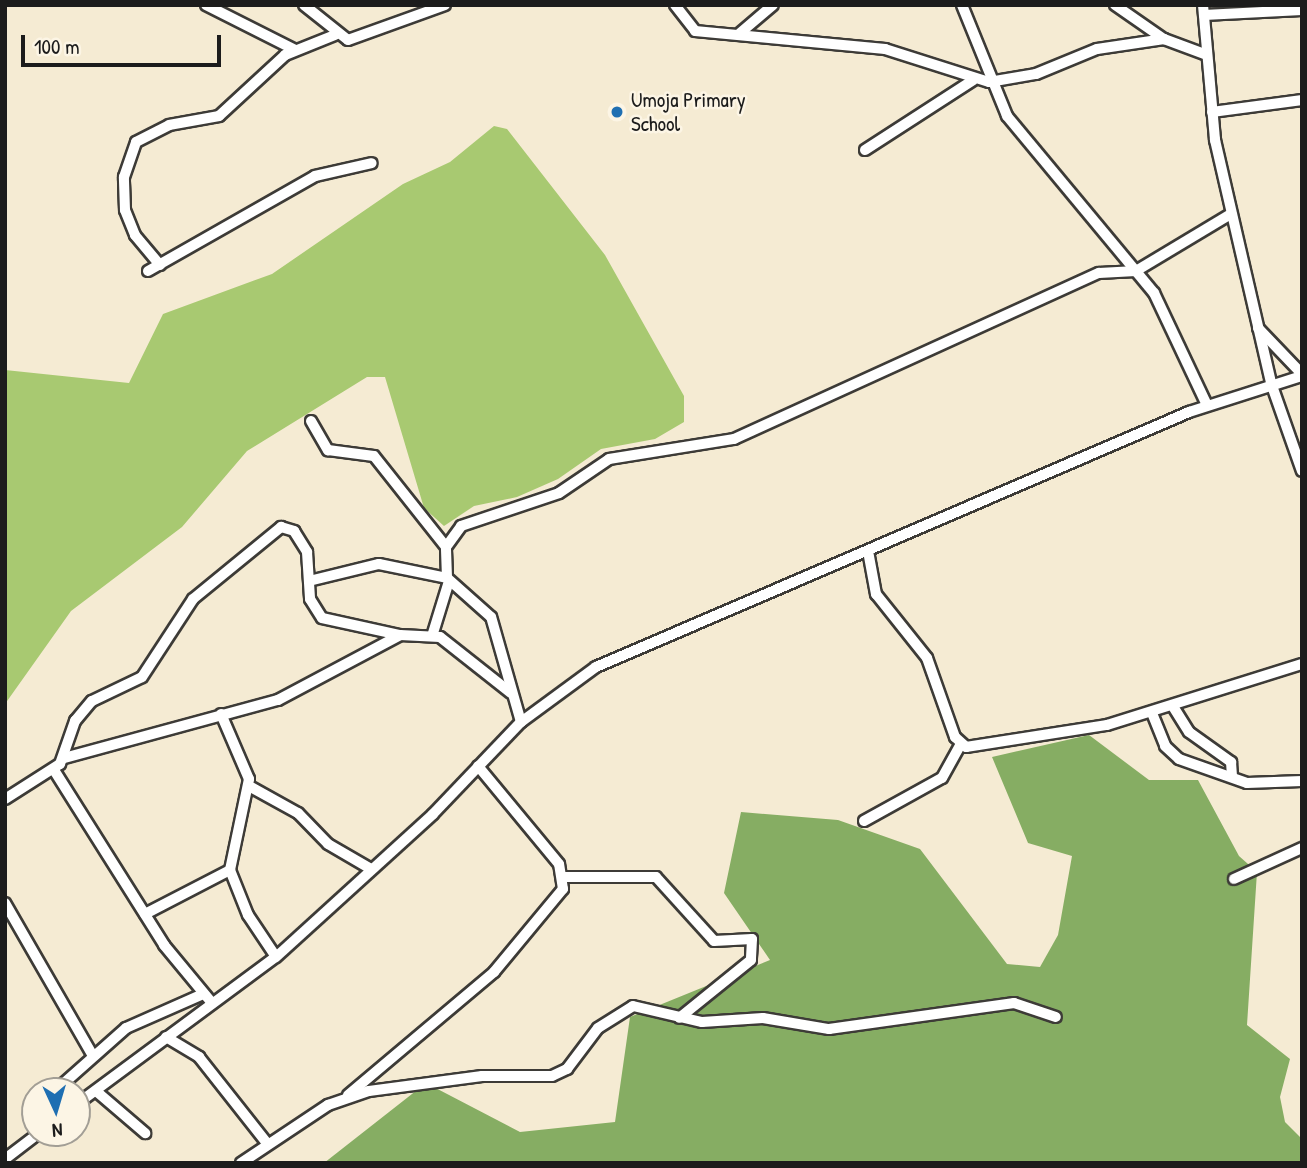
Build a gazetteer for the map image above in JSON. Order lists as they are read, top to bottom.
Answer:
{
  "places": ["Umoja Primary School"],
  "scale_bar": "100 m",
  "north": "bottom"
}
